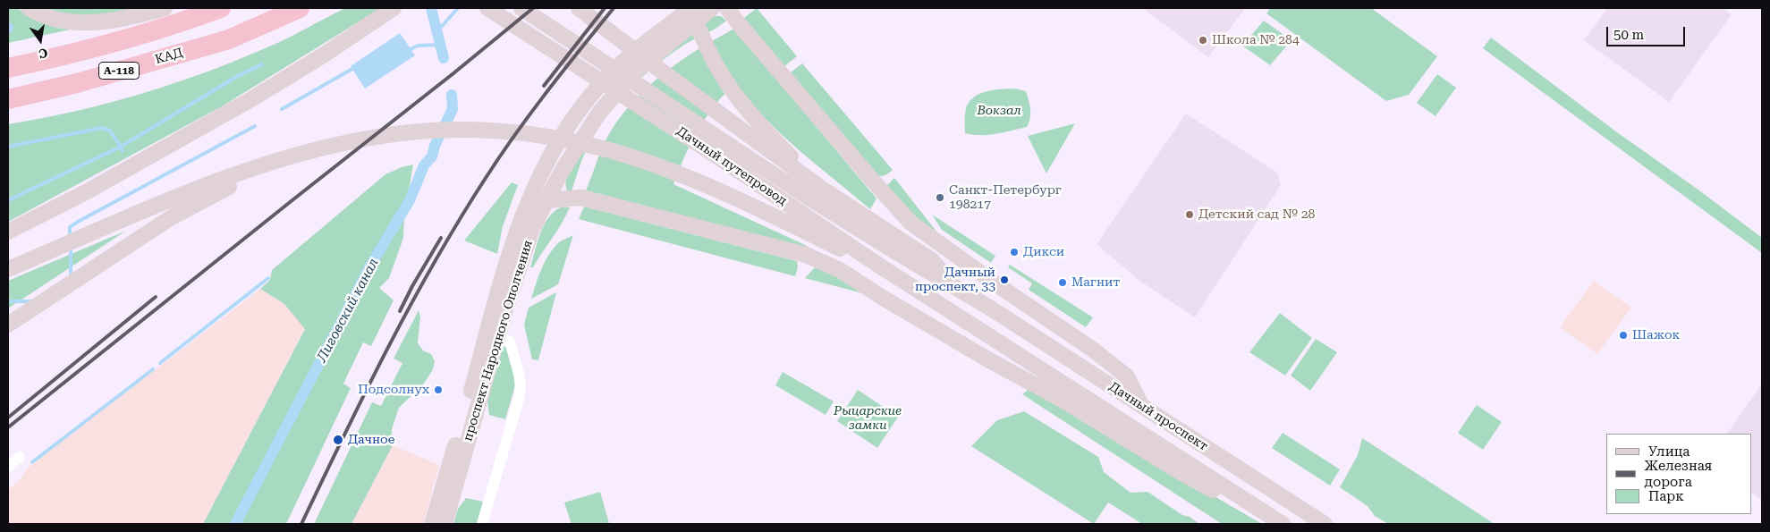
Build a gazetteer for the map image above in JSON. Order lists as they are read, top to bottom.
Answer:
{
  "streets": {
    "highway": ["КАД", "А-118"],
    "main road": ["Дачный путепровод", "проспект Народного Ополчения", "Дачный проспект"]
  },
  "crossings": [
    ["Дачный путепровод", "Дачный проспект"]
  ],
  "water": ["Лиговский канал"],
  "parks": ["Вокзал", "Рыцарские замки"],
  "places": [
    "Школа № 284",
    "Санкт-Петербург 198217",
    "Детский сад № 28",
    "Дикси",
    "Дачный проспект, 33",
    "Магнит",
    "Шажок",
    "Подсолнух",
    "Дачное"
  ],
  "legend": ["Улица", "Железная дорога", "Парк"],
  "scale_bar": "50 m",
  "north": "bottom"
}
